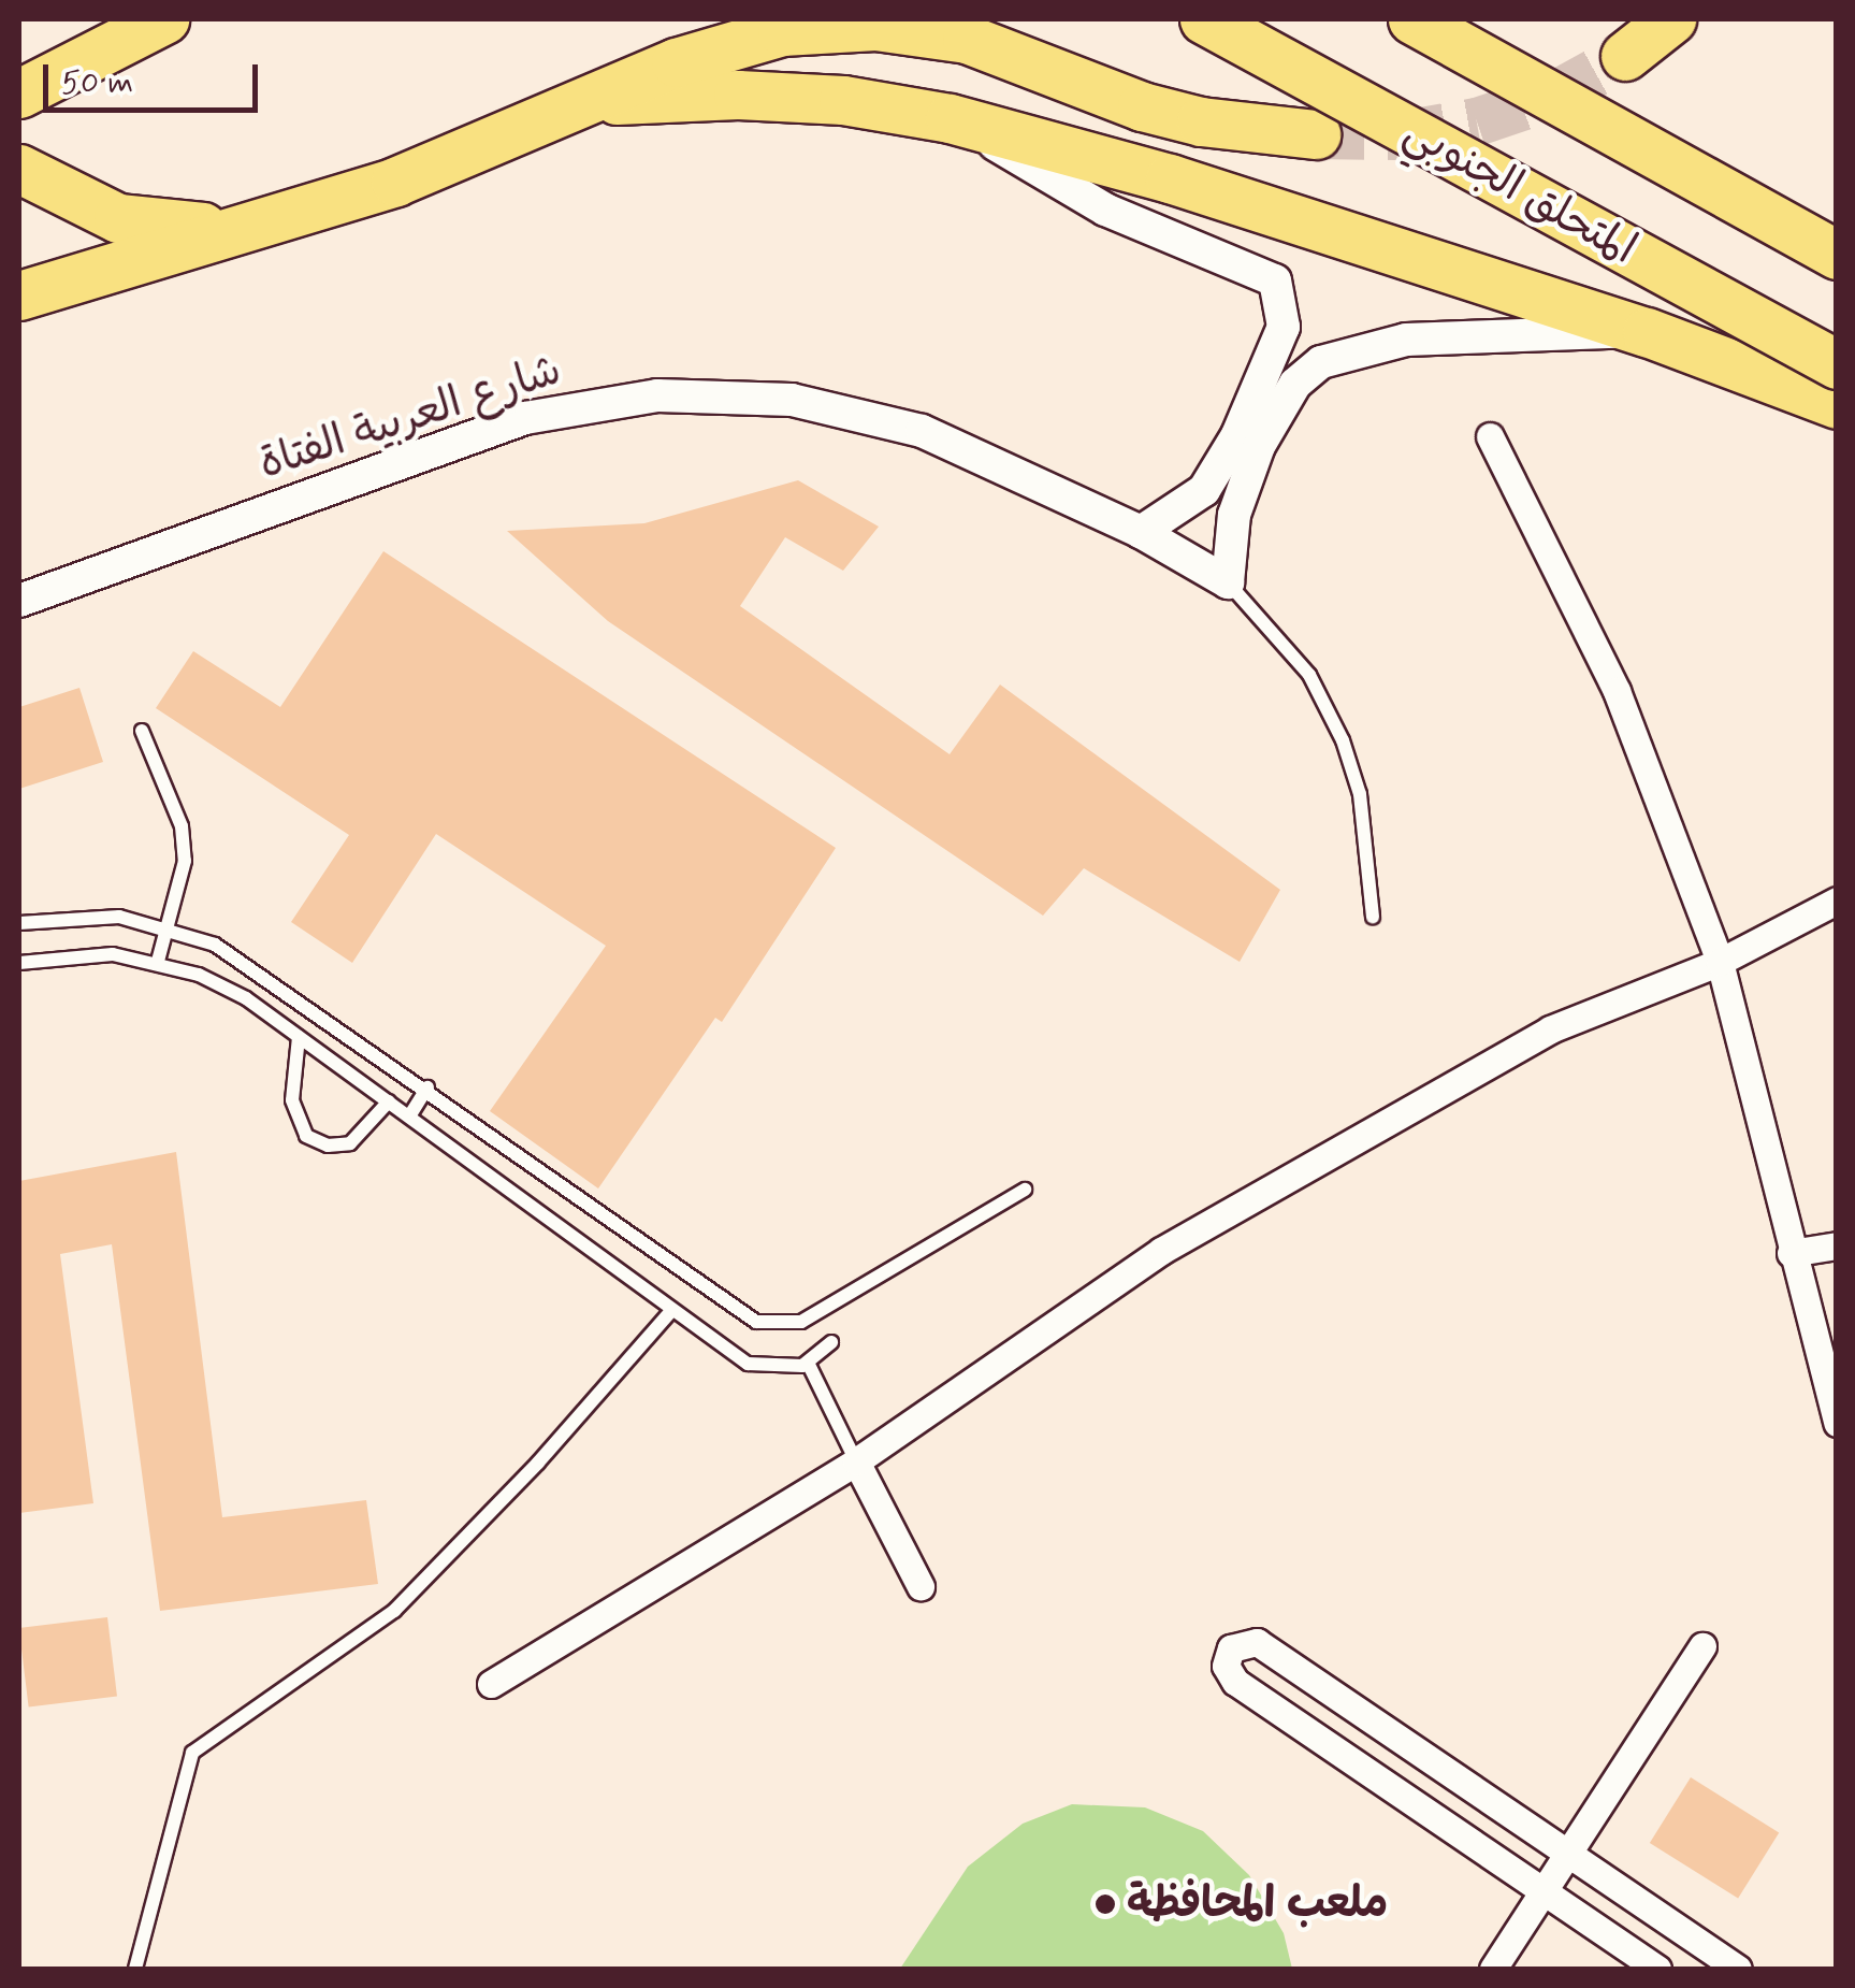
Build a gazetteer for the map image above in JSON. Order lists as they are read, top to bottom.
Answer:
{
  "streets": {
    "highway": ["المتحلق الجنوبي"],
    "street": ["شارع العربية الفتاة"]
  },
  "places": ["ملعب المحافظة"],
  "scale_bar": "50 m"
}
